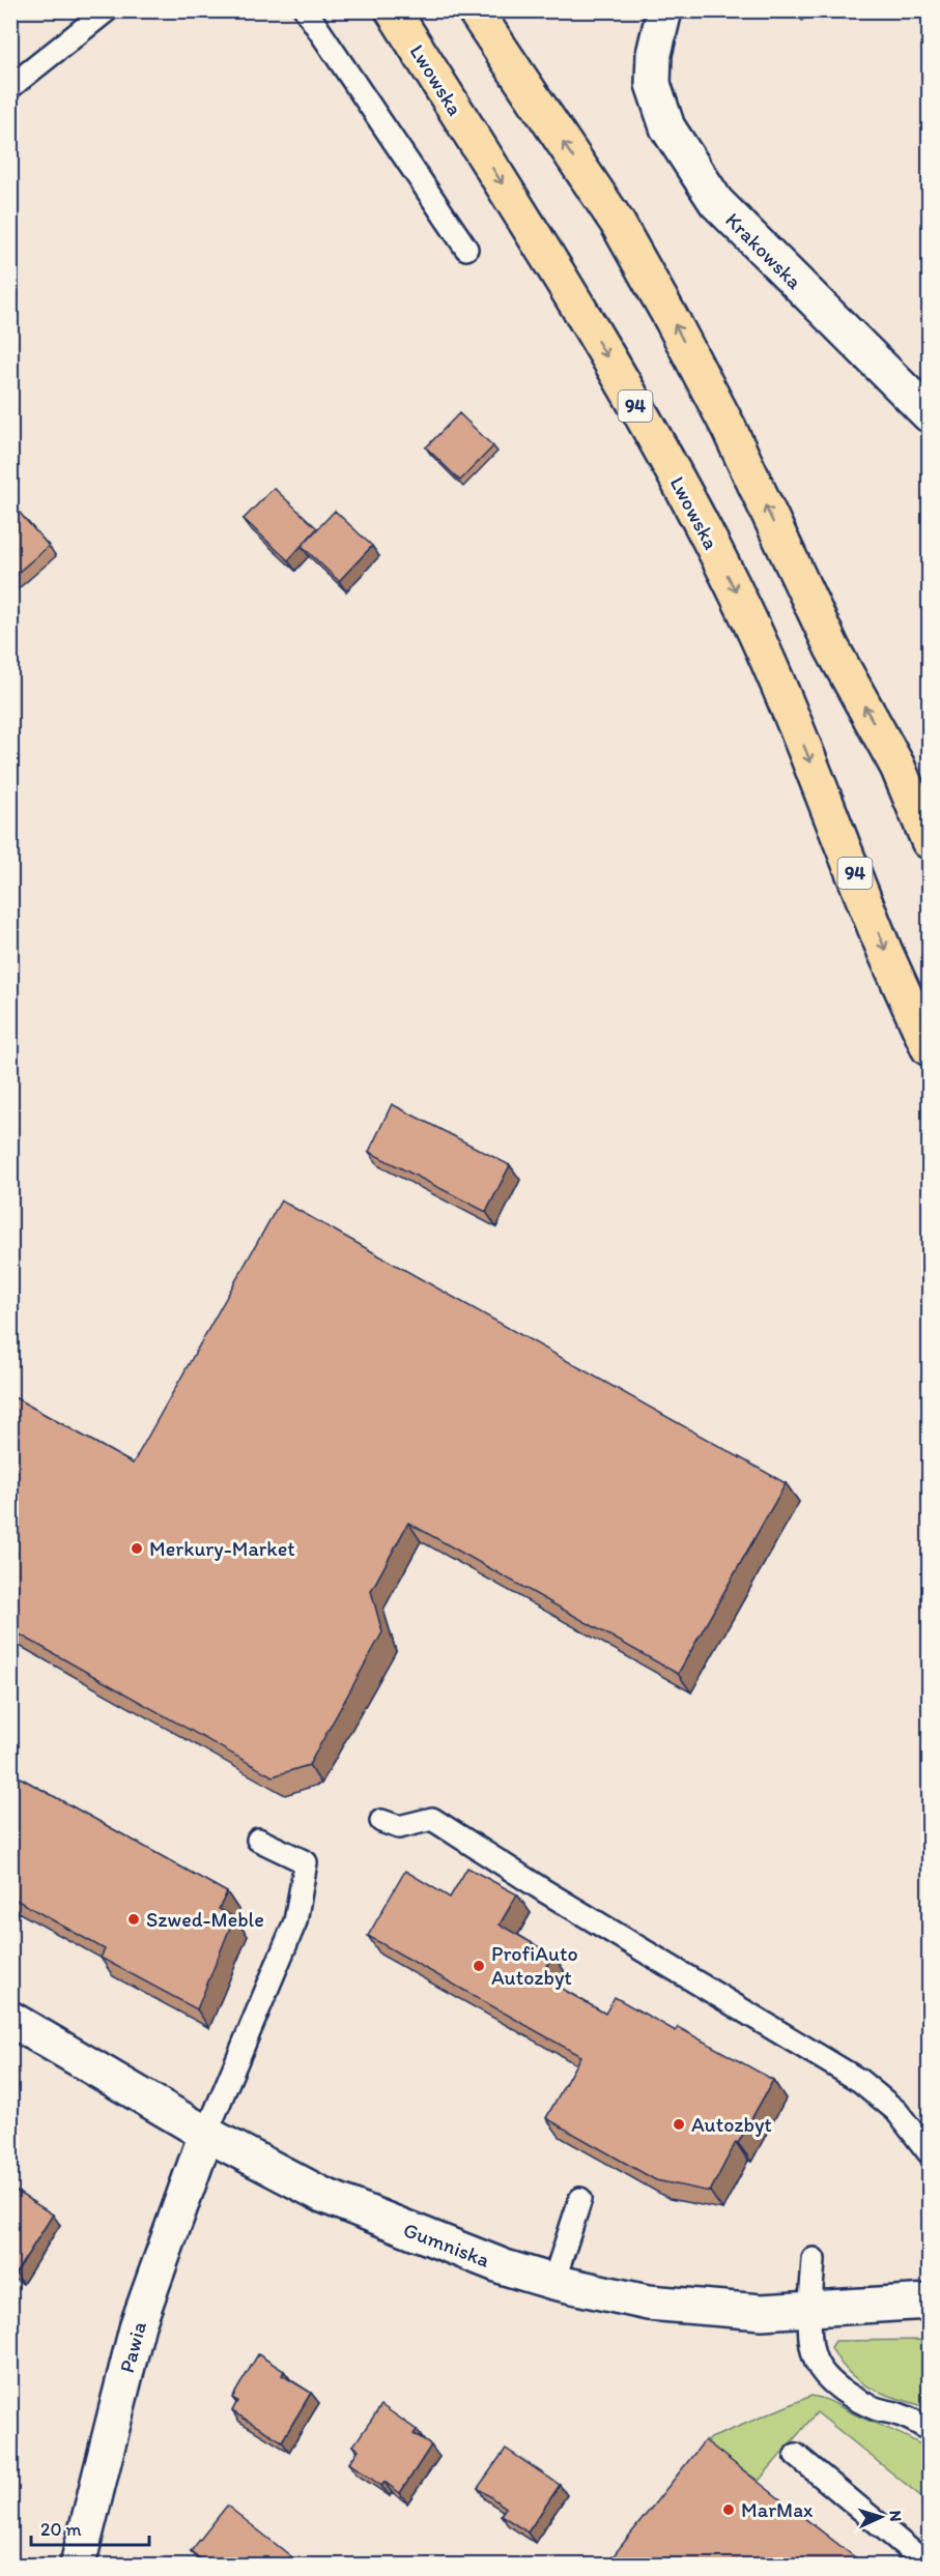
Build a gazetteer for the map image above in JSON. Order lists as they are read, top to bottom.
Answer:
{
  "streets": {
    "main road": ["Lwowska", "94"],
    "street": ["Krakowska", "Gumniska", "Pawia"]
  },
  "crossings": [
    ["Gumniska", "Pawia"]
  ],
  "places": [
    "Merkury-Market",
    "Szwed-Meble",
    "ProfiAuto Autozbyt",
    "Autozbyt",
    "MarMax"
  ],
  "scale_bar": "20 m",
  "north": "right"
}
